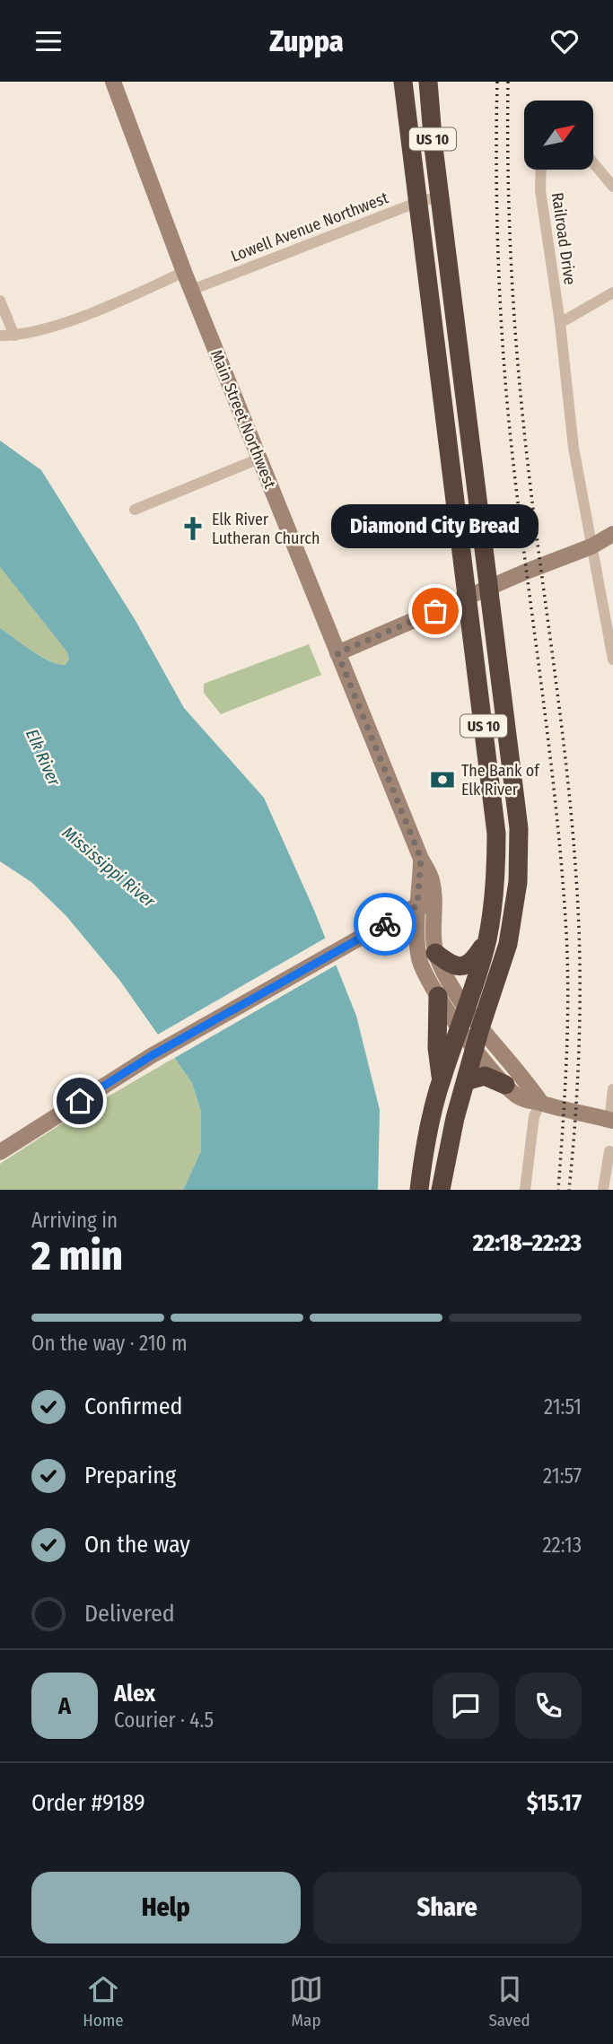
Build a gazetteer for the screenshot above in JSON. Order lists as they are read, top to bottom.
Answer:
{
  "streets": {
    "highway": ["US 10"],
    "street": ["Lowell Avenue Northwest", "Railroad Drive", "Main Street Northwest"]
  },
  "crossings": [
    ["US 10", "Lowell Avenue Northwest"],
    ["US 10", "Main Street Northwest"],
    ["Lowell Avenue Northwest", "Main Street Northwest"]
  ],
  "water": ["Elk River", "Mississippi River"],
  "places": {
    "church": ["Elk River Lutheran Church"],
    "other": ["Diamond City Bread"],
    "bank": ["The Bank of Elk River"]
  },
  "north": "top right",
  "page": {
    "header": "Zuppa",
    "bubble": "Diamond City Bread",
    "heading": ["2 min", "Arriving in", "22:18–22:23"],
    "panel": [
      "Alex",
      "Courier · 4.5",
      "Order #9189",
      "$15.17"
    ],
    "bar": "On the way · 210 m",
    "list": [
      ["Confirmed", "21:51"],
      ["Preparing", "21:57"],
      ["On the way", "22:13"],
      "Delivered"
    ],
    "round": "A",
    "buttons": ["Help", "Share"],
    "tabs": ["Home", "Map", "Saved"]
  }
}
